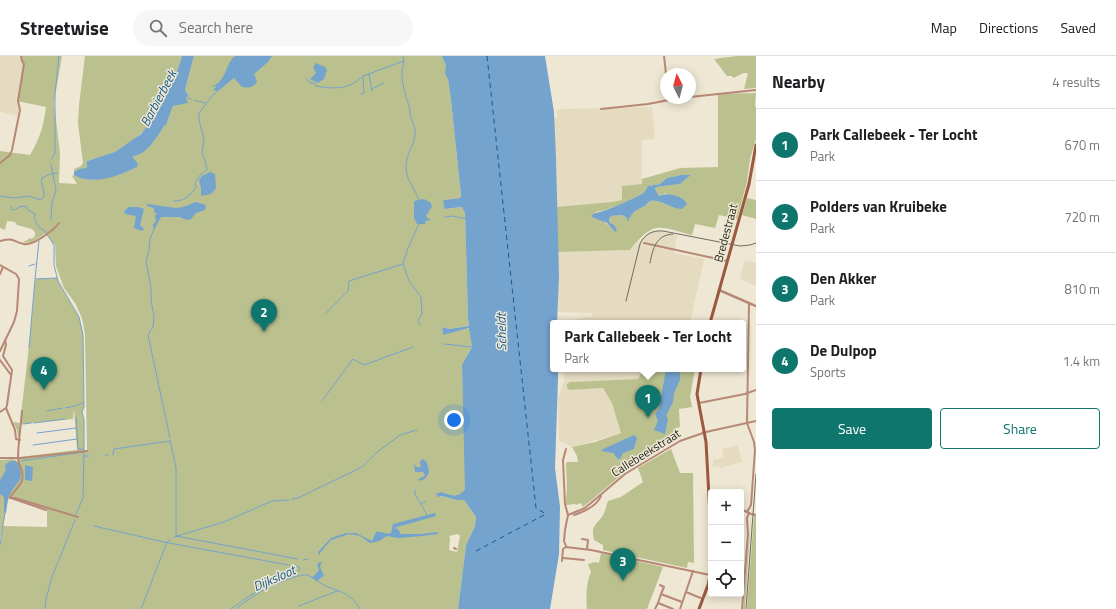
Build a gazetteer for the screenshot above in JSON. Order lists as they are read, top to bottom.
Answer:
{
  "streets": {
    "main road": ["Bredestraat"],
    "street": ["Callebeekstraat"]
  },
  "water": ["Barbierbeek", "Scheldt", "Dijksloot"],
  "north": "top",
  "page": {
    "header": "Streetwise",
    "search": "Search here",
    "nav": ["Map", "Directions", "Saved"],
    "heading": ["Nearby", "4 results"],
    "list": [
      {
        "mark": "1",
        "name": "Park Callebeek - Ter Locht",
        "note": "Park",
        "value": "670 m"
      },
      {
        "mark": "2",
        "name": "Polders van Kruibeke",
        "note": "Park",
        "value": "720 m"
      },
      {
        "mark": "3",
        "name": "Den Akker",
        "note": "Park",
        "value": "810 m"
      },
      {
        "mark": "4",
        "name": "De Dulpop",
        "note": "Sports",
        "value": "1.4 km"
      }
    ],
    "pins": [
      "2",
      "4",
      "1",
      "3"
    ],
    "popup": ["Park Callebeek - Ter Locht", "Park"],
    "buttons": ["Save", "Share"],
    "map_buttons": ["+", "−"]
  }
}
